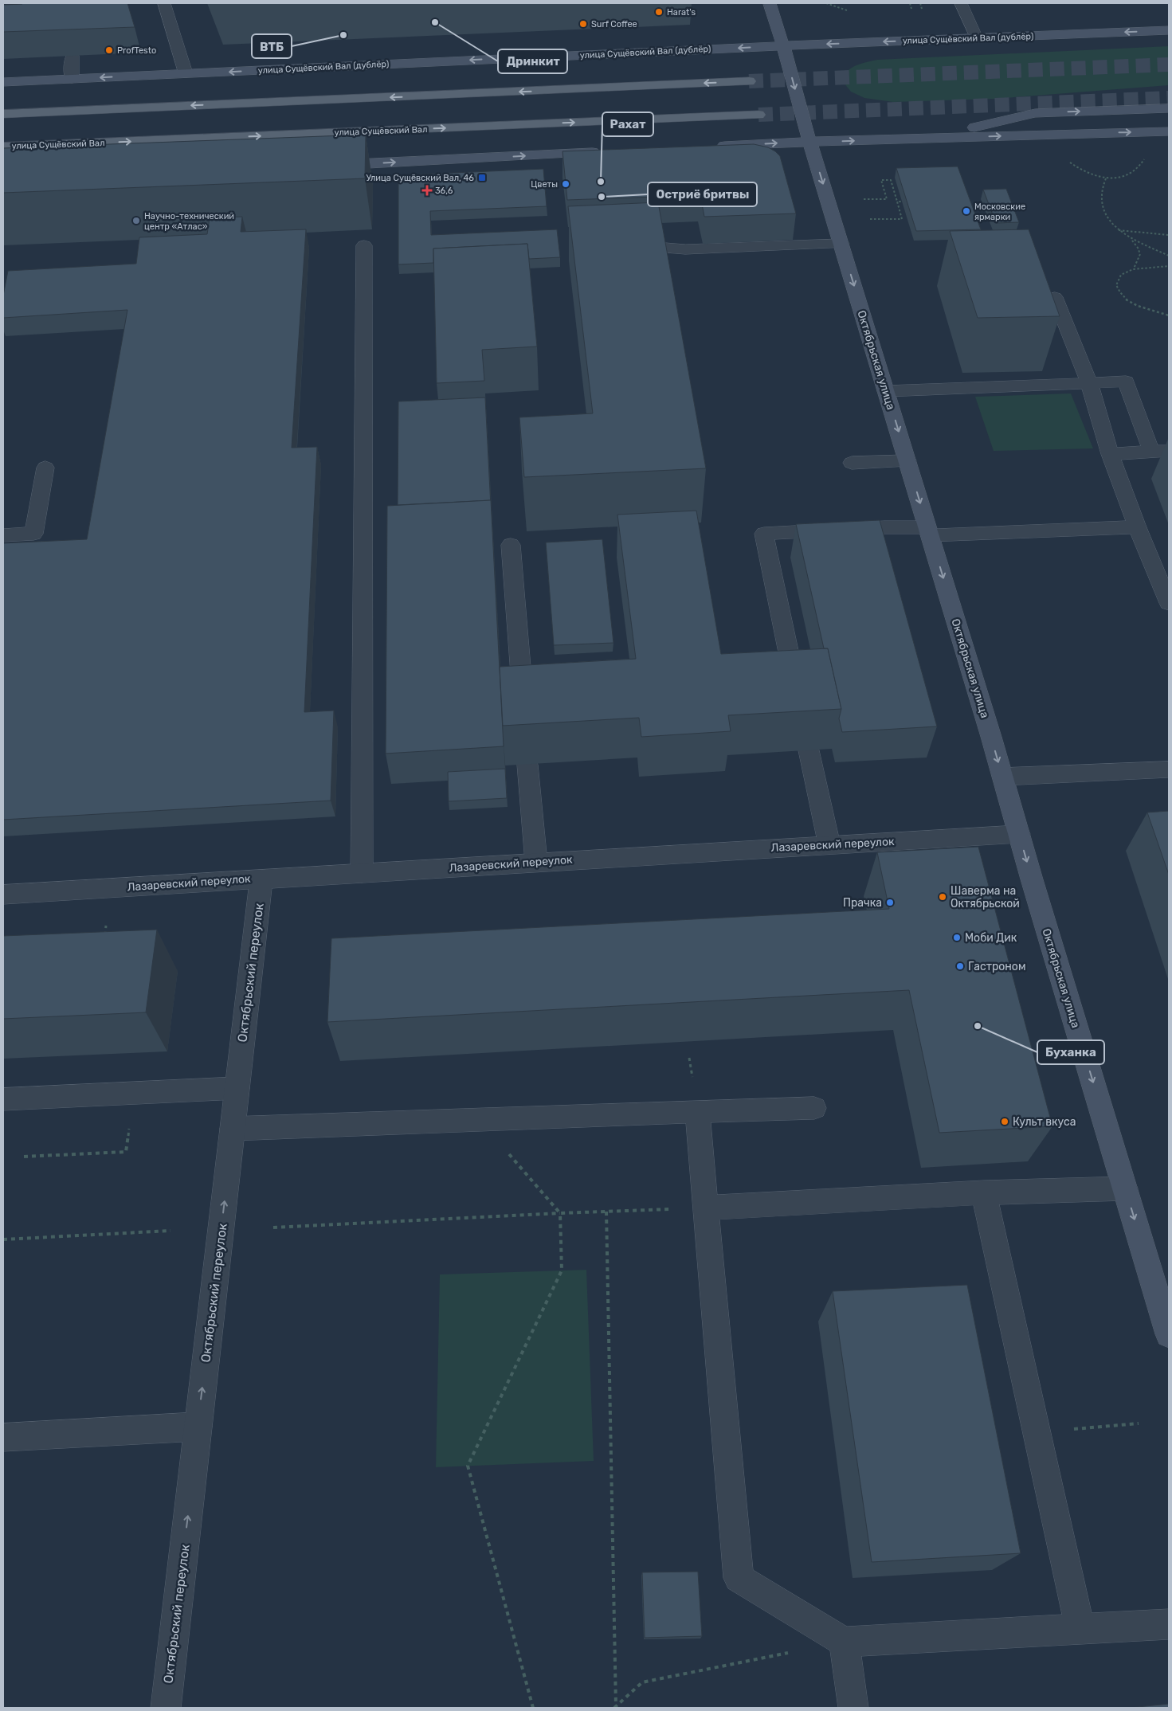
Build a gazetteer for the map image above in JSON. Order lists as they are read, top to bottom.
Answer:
{
  "streets": {
    "main road": ["улица Сущёвский Вал (дублёр)", "улица Сущёвский Вал", "Октябрьская улица"],
    "street": ["Лазаревский переулок", "Октябрьский переулок"]
  },
  "crossings": [
    ["улица Сущёвский Вал (дублёр)", "Октябрьская улица"],
    ["Октябрьская улица", "Лазаревский переулок"],
    ["Лазаревский переулок", "Октябрьский переулок"]
  ],
  "one_way": ["Октябрьская улица", "Октябрьский переулок"],
  "places": {
    "other": [
      "Harat's",
      "Дринкит",
      "Surf Coffee",
      "ВТБ",
      "ProfTesto",
      "Рахат",
      "Цветы",
      "Остриё бритвы",
      "Московские ярмарки",
      "Научно-технический центр «Атлас»",
      "Шаверма на Октябрьской",
      "Прачка",
      "Моби Дик",
      "Гастроном",
      "Буханка",
      "Культ вкуса"
    ],
    "transit": ["Улица Сущёвский Вал, 46"],
    "health": ["36,6"]
  }
}
